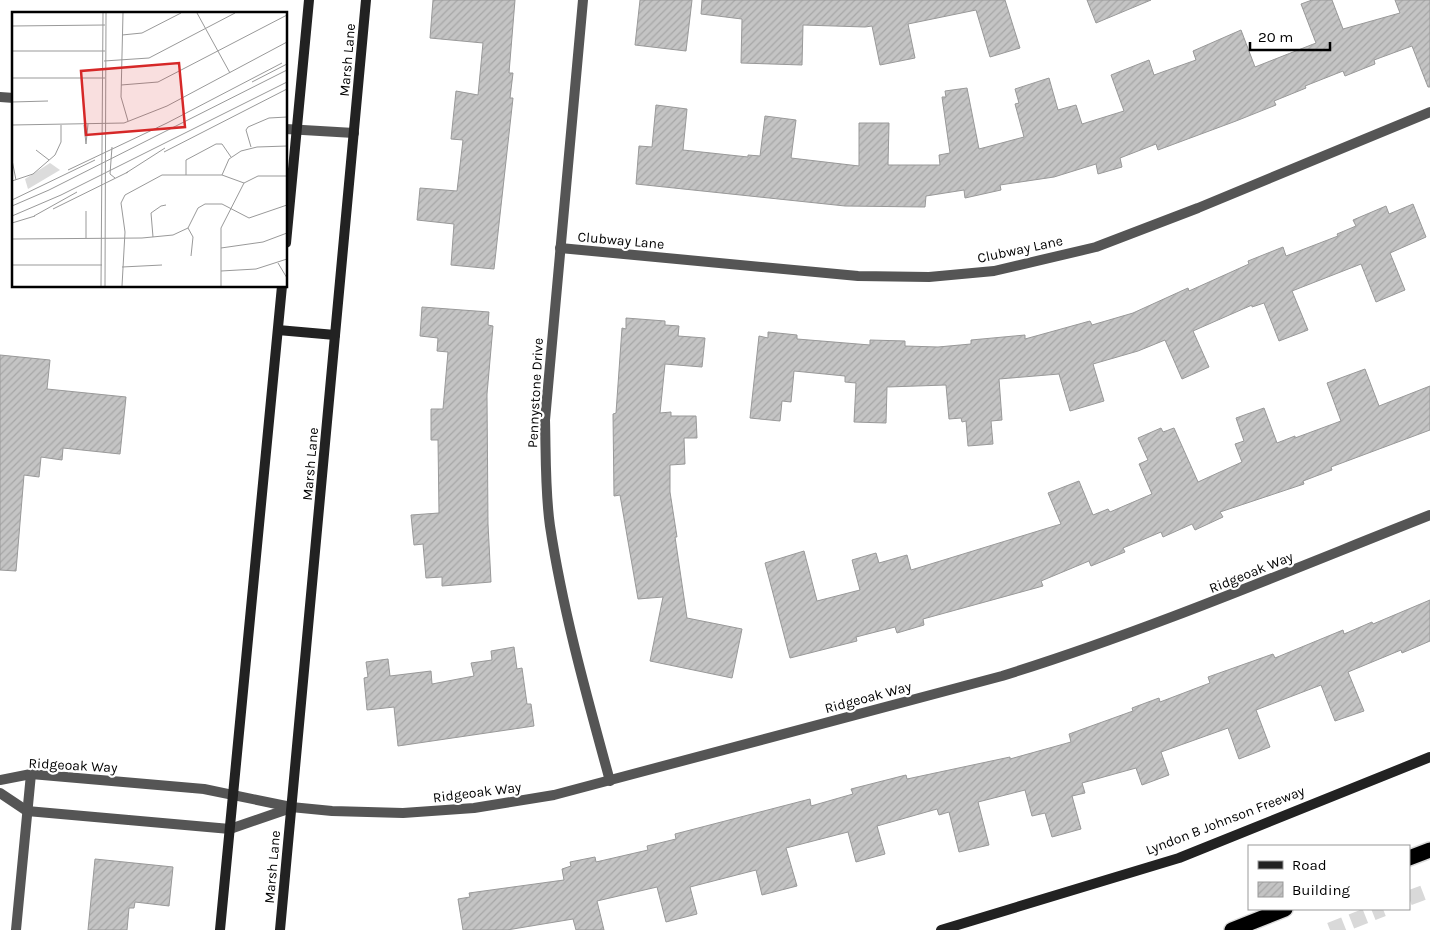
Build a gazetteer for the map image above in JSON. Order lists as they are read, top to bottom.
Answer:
{
  "streets": {
    "main road": ["Marsh Lane", "Lyndon B Johnson Freeway"],
    "street": ["Clubway Lane", "Pennystone Drive", "Ridgeoak Way"]
  },
  "crossings": [
    ["Marsh Lane", "Ridgeoak Way"],
    ["Clubway Lane", "Pennystone Drive"],
    ["Pennystone Drive", "Ridgeoak Way"]
  ],
  "legend": ["Road", "Building"],
  "scale_bar": "20 m"
}
